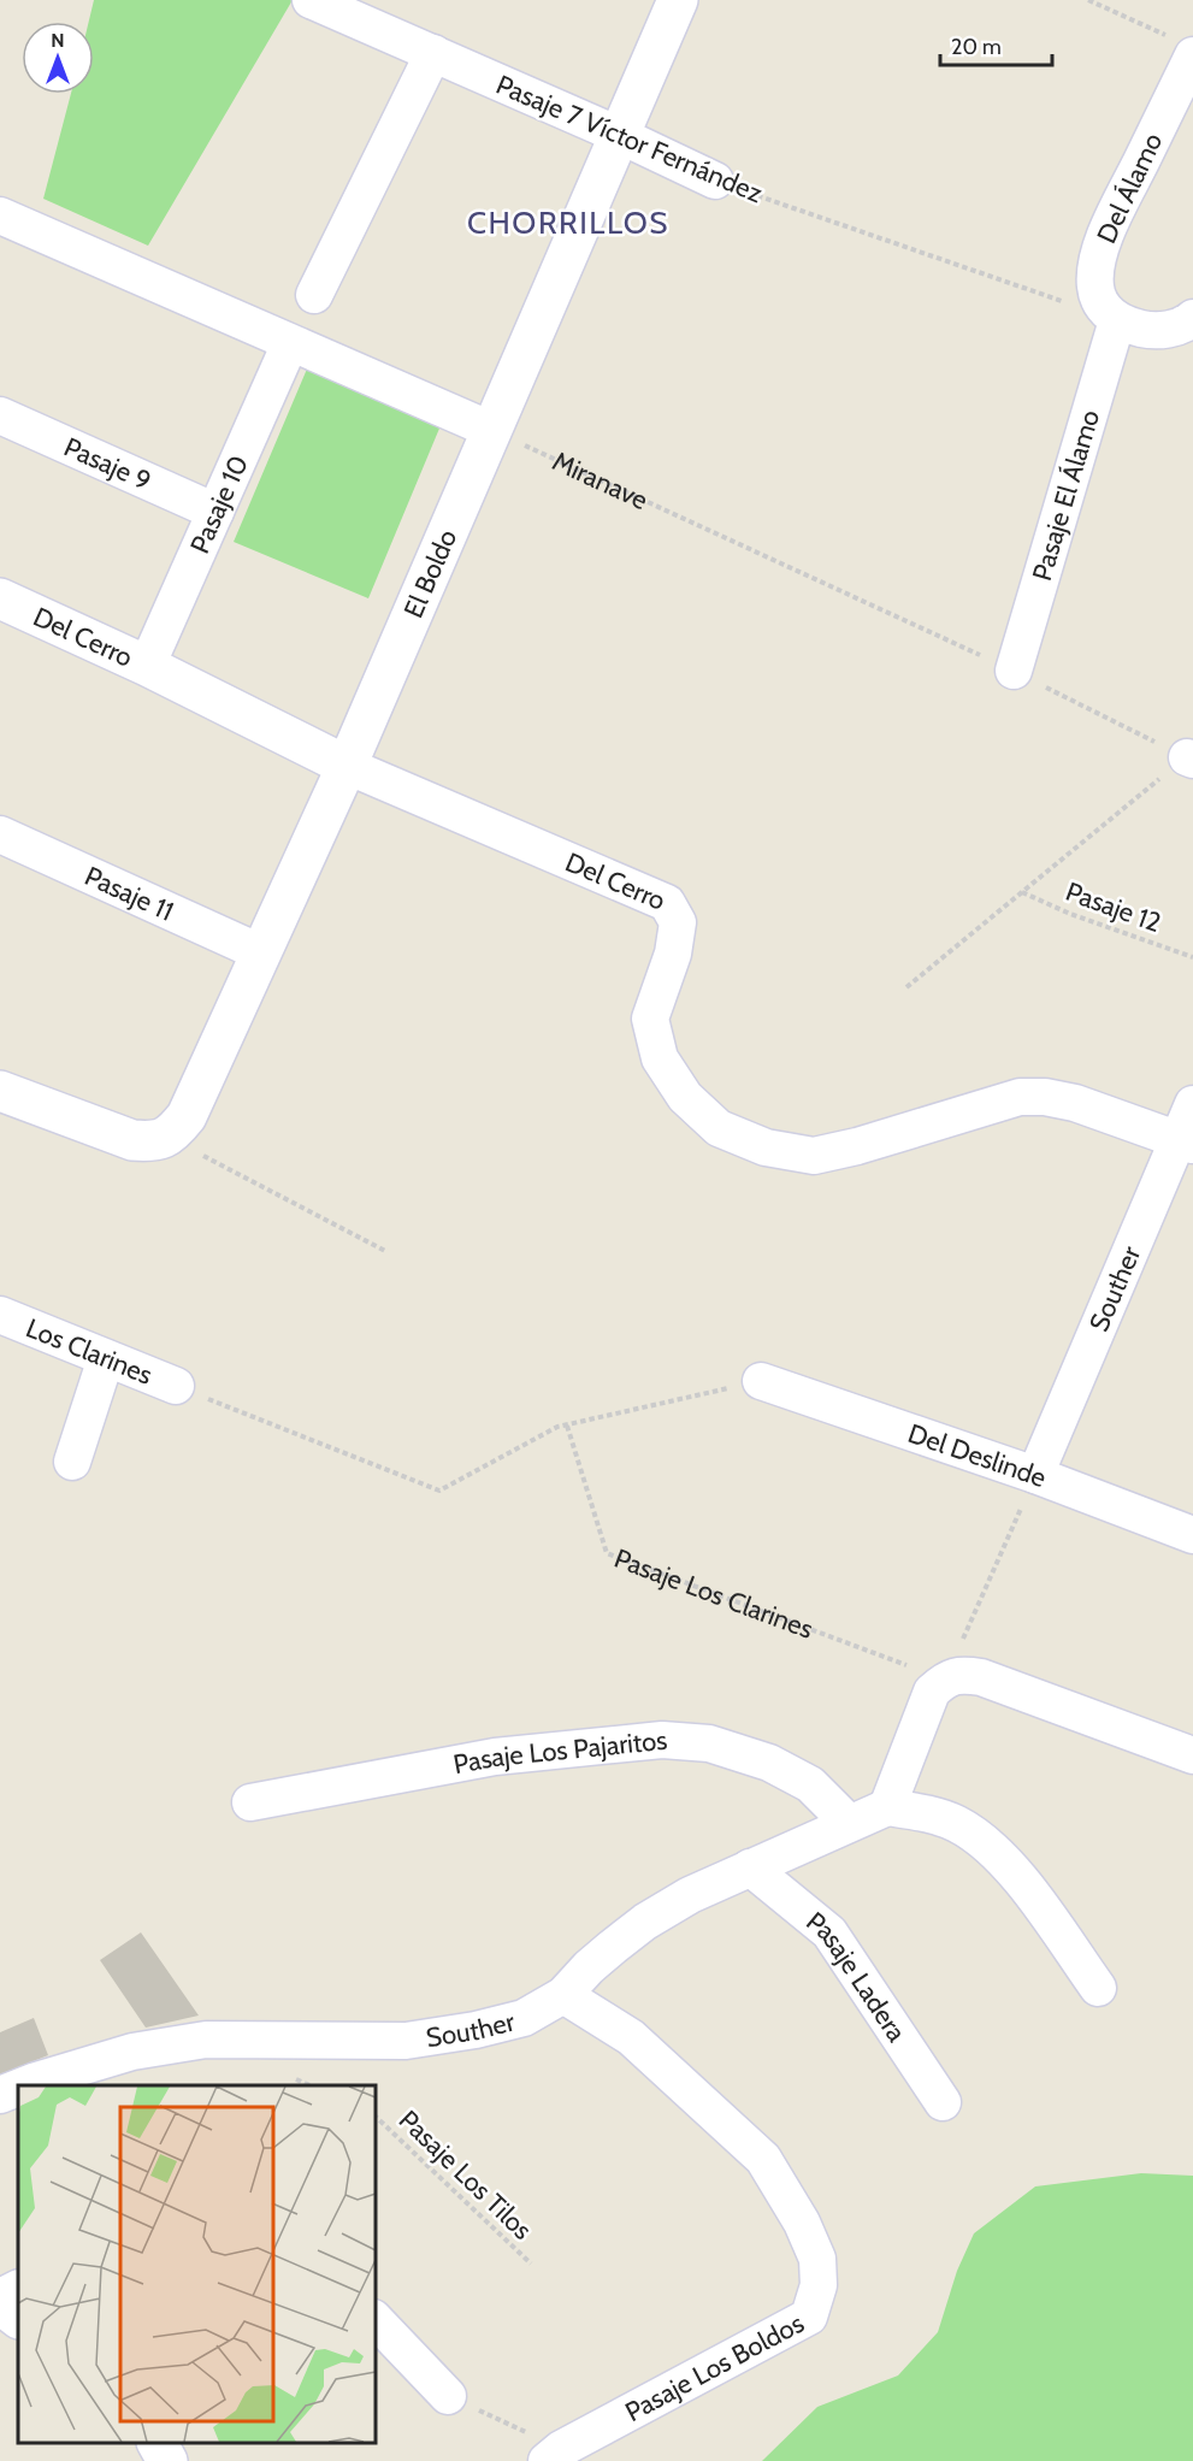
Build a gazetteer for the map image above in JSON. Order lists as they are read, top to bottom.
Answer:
{
  "streets": {
    "street": [
      "Pasaje 7 Víctor Fernández",
      "Del Álamo",
      "Pasaje 9",
      "Pasaje El Álamo",
      "Pasaje 10",
      "El Boldo",
      "Del Cerro",
      "Pasaje 11",
      "Souther",
      "Los Clarines",
      "Del Deslinde",
      "Pasaje Los Pajaritos",
      "Pasaje Ladera",
      "Pasaje Los Boldos"
    ],
    "path": [
      "Miranave",
      "Pasaje 12",
      "Pasaje Los Clarines",
      "Pasaje Los Tilos"
    ]
  },
  "crossings": [
    ["Pasaje 7 Víctor Fernández", "Del Álamo"],
    ["Pasaje 7 Víctor Fernández", "Pasaje El Álamo"],
    ["Pasaje 7 Víctor Fernández", "El Boldo"],
    ["Del Álamo", "Pasaje El Álamo"],
    ["Pasaje 9", "Pasaje 10"],
    ["Miranave", "Pasaje El Álamo"],
    ["Miranave", "El Boldo"],
    ["Pasaje 10", "Del Cerro"],
    ["El Boldo", "Del Cerro"],
    ["El Boldo", "Pasaje 11"],
    ["Del Cerro", "Souther"],
    ["Souther", "Del Deslinde"],
    ["Souther", "Pasaje Los Pajaritos"],
    ["Souther", "Pasaje Ladera"],
    ["Souther", "Pasaje Los Boldos"]
  ],
  "districts": ["CHORRILLOS"],
  "scale_bar": "20 m",
  "north": "top"
}
